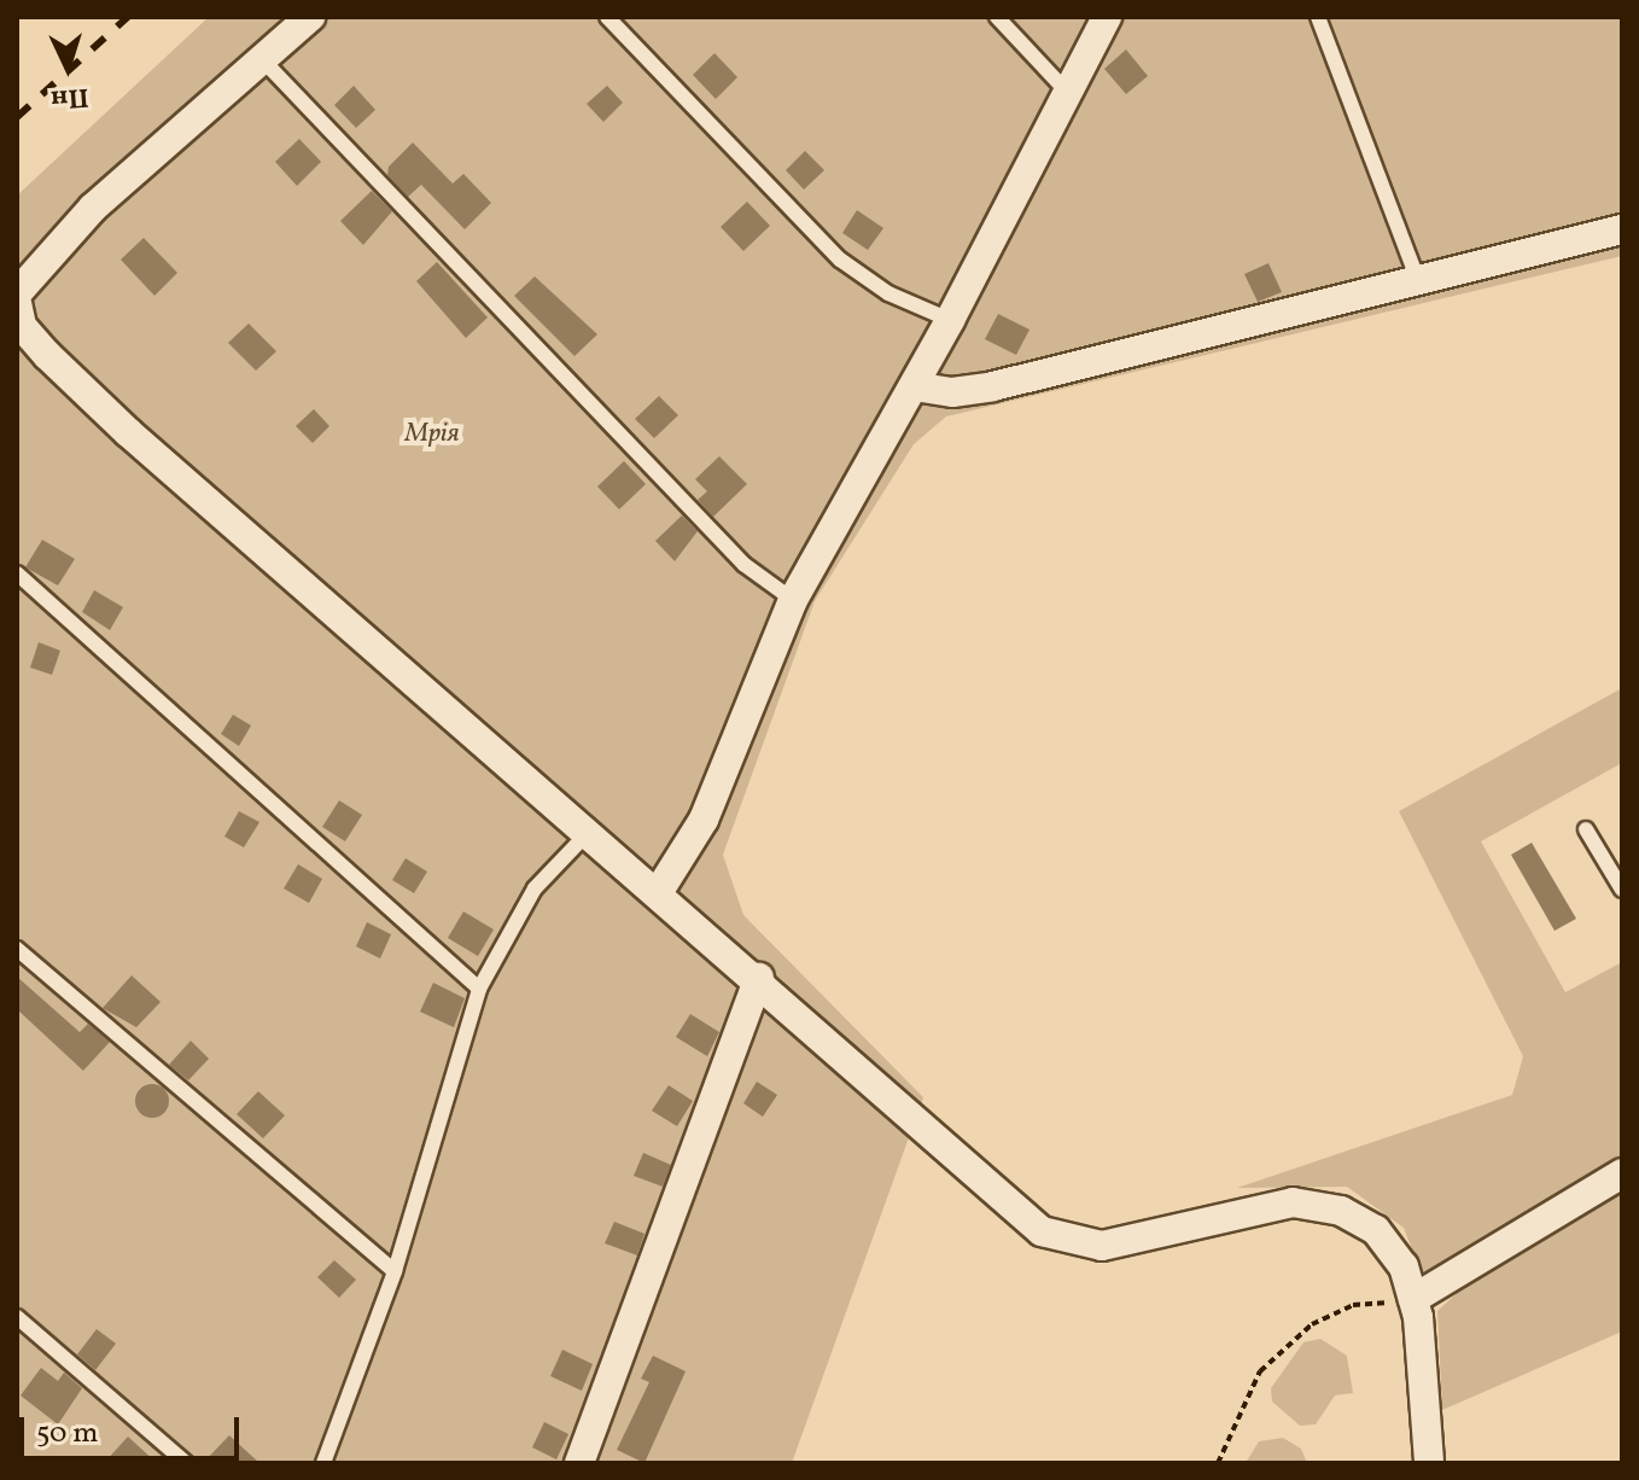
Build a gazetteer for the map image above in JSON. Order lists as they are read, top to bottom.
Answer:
{
  "parks": ["Мрія"],
  "scale_bar": "50 m",
  "north": "bottom"
}
